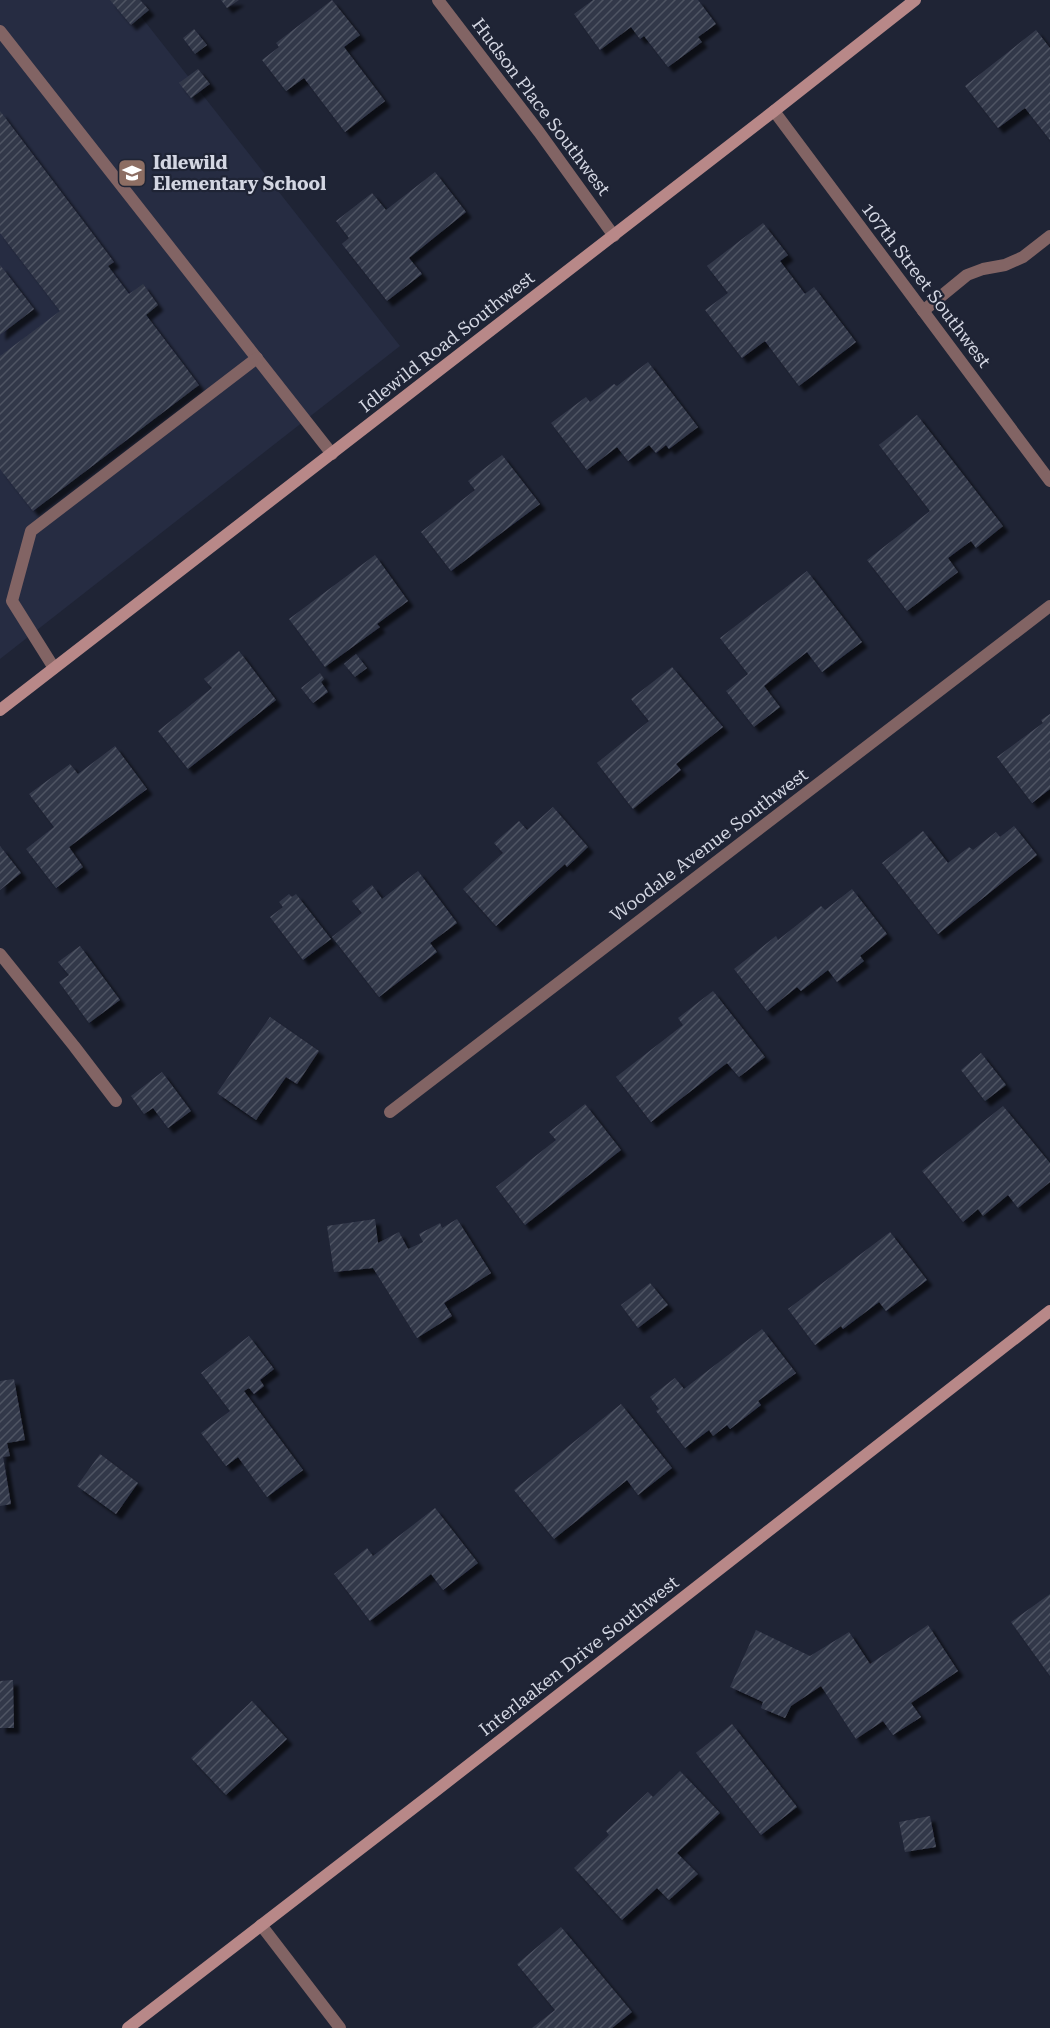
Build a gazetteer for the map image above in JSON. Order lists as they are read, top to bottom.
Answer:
{
  "streets": {
    "street": [
      "Hudson Place Southwest",
      "107th Street Southwest",
      "Idlewild Road Southwest",
      "Woodale Avenue Southwest",
      "Interlaaken Drive Southwest"
    ]
  },
  "crossings": [
    ["Hudson Place Southwest", "Idlewild Road Southwest"],
    ["107th Street Southwest", "Idlewild Road Southwest"]
  ],
  "places": {
    "school or university": ["Idlewild Elementary School"]
  }
}
